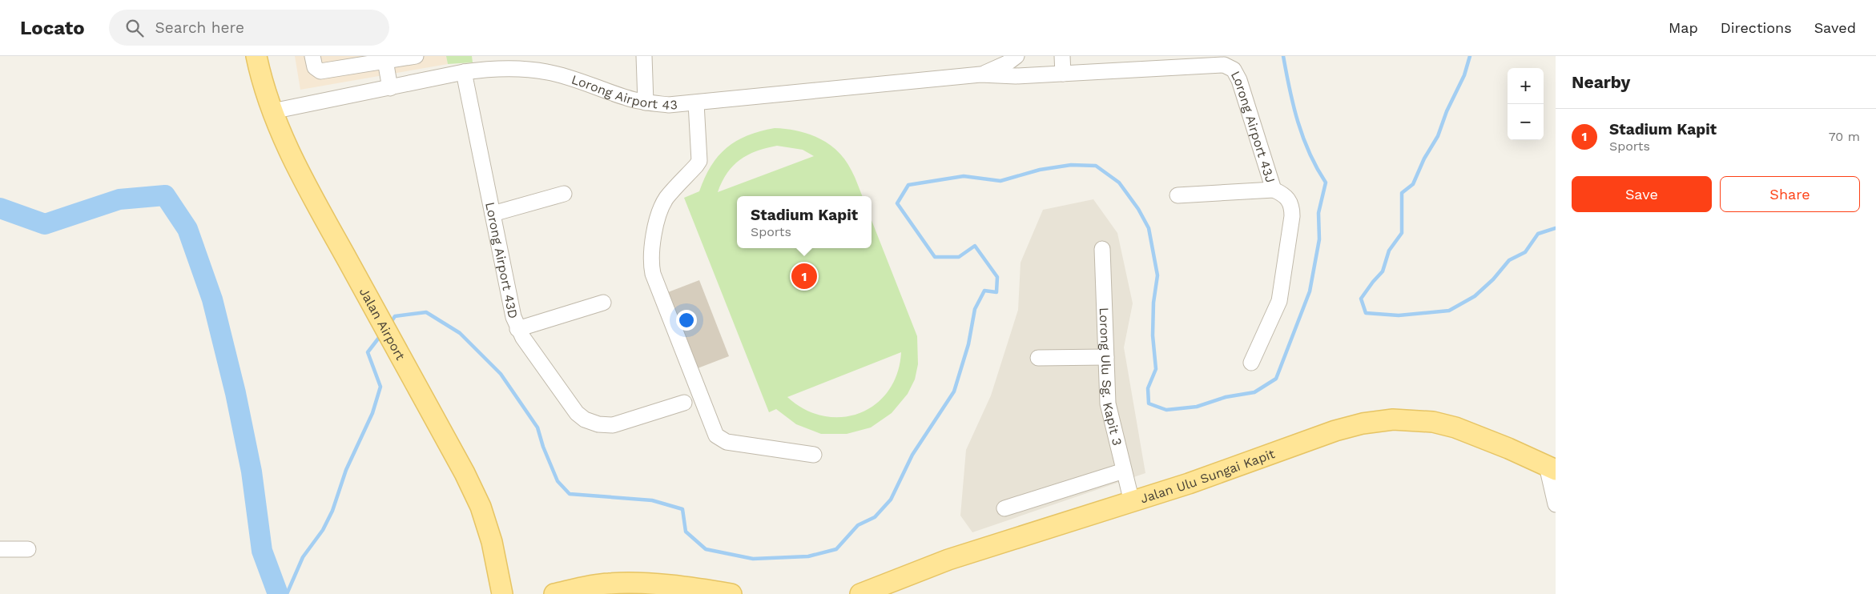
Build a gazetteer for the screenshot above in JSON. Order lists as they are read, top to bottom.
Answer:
{
  "streets": {
    "main road": ["Jalan Airport", "Jalan Ulu Sungai Kapit"],
    "street": [
      "Lorong Airport 43",
      "Lorong Airport 43J",
      "Lorong Airport 43D",
      "Lorong Ulu Sg. Kapit 3"
    ]
  },
  "crossings": [
    ["Lorong Airport 43", "Lorong Airport 43D"],
    ["Lorong Airport 43", "Jalan Airport"],
    ["Lorong Ulu Sg. Kapit 3", "Jalan Ulu Sungai Kapit"]
  ],
  "page": {
    "header": "Locato",
    "search": "Search here",
    "nav": ["Map", "Directions", "Saved"],
    "heading": "Nearby",
    "map_buttons": ["+", "−"],
    "list": [
      {
        "mark": "1",
        "name": "Stadium Kapit",
        "note": "Sports",
        "value": "70 m"
      }
    ],
    "buttons": ["Save", "Share"],
    "popup": ["Stadium Kapit", "Sports"],
    "pins": "1"
  }
}
